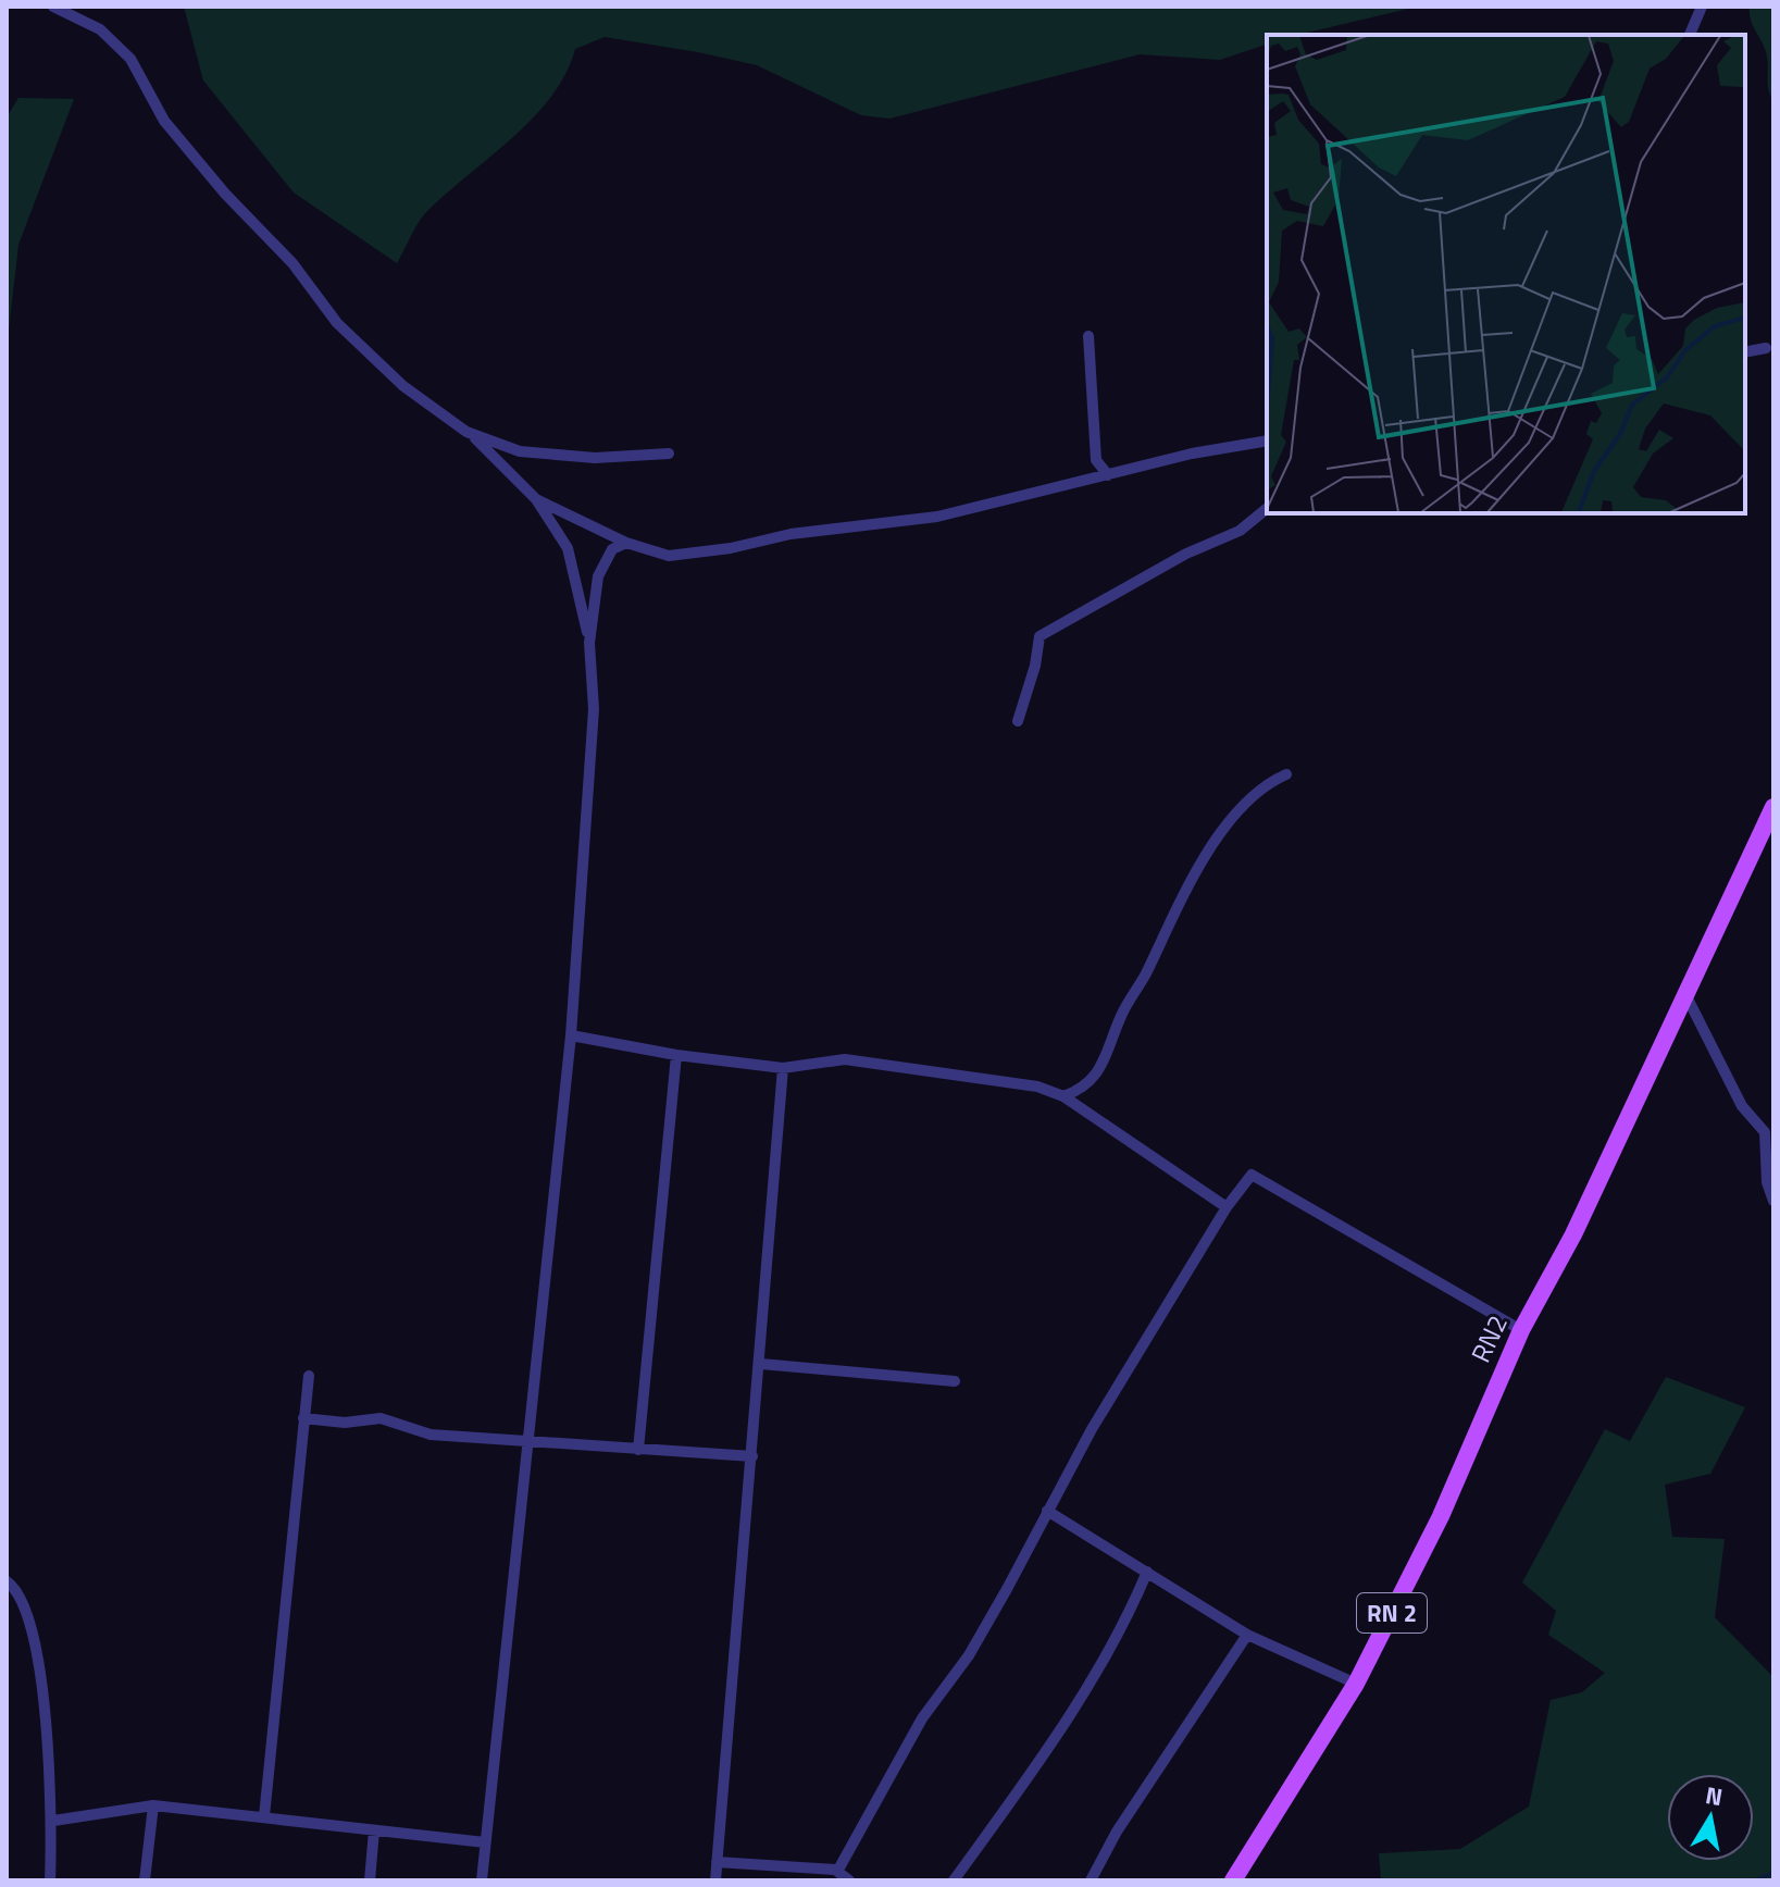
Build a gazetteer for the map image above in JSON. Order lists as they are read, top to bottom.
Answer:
{
  "streets": {
    "main road": ["RN2", "RN 2"]
  },
  "north": "top"
}
